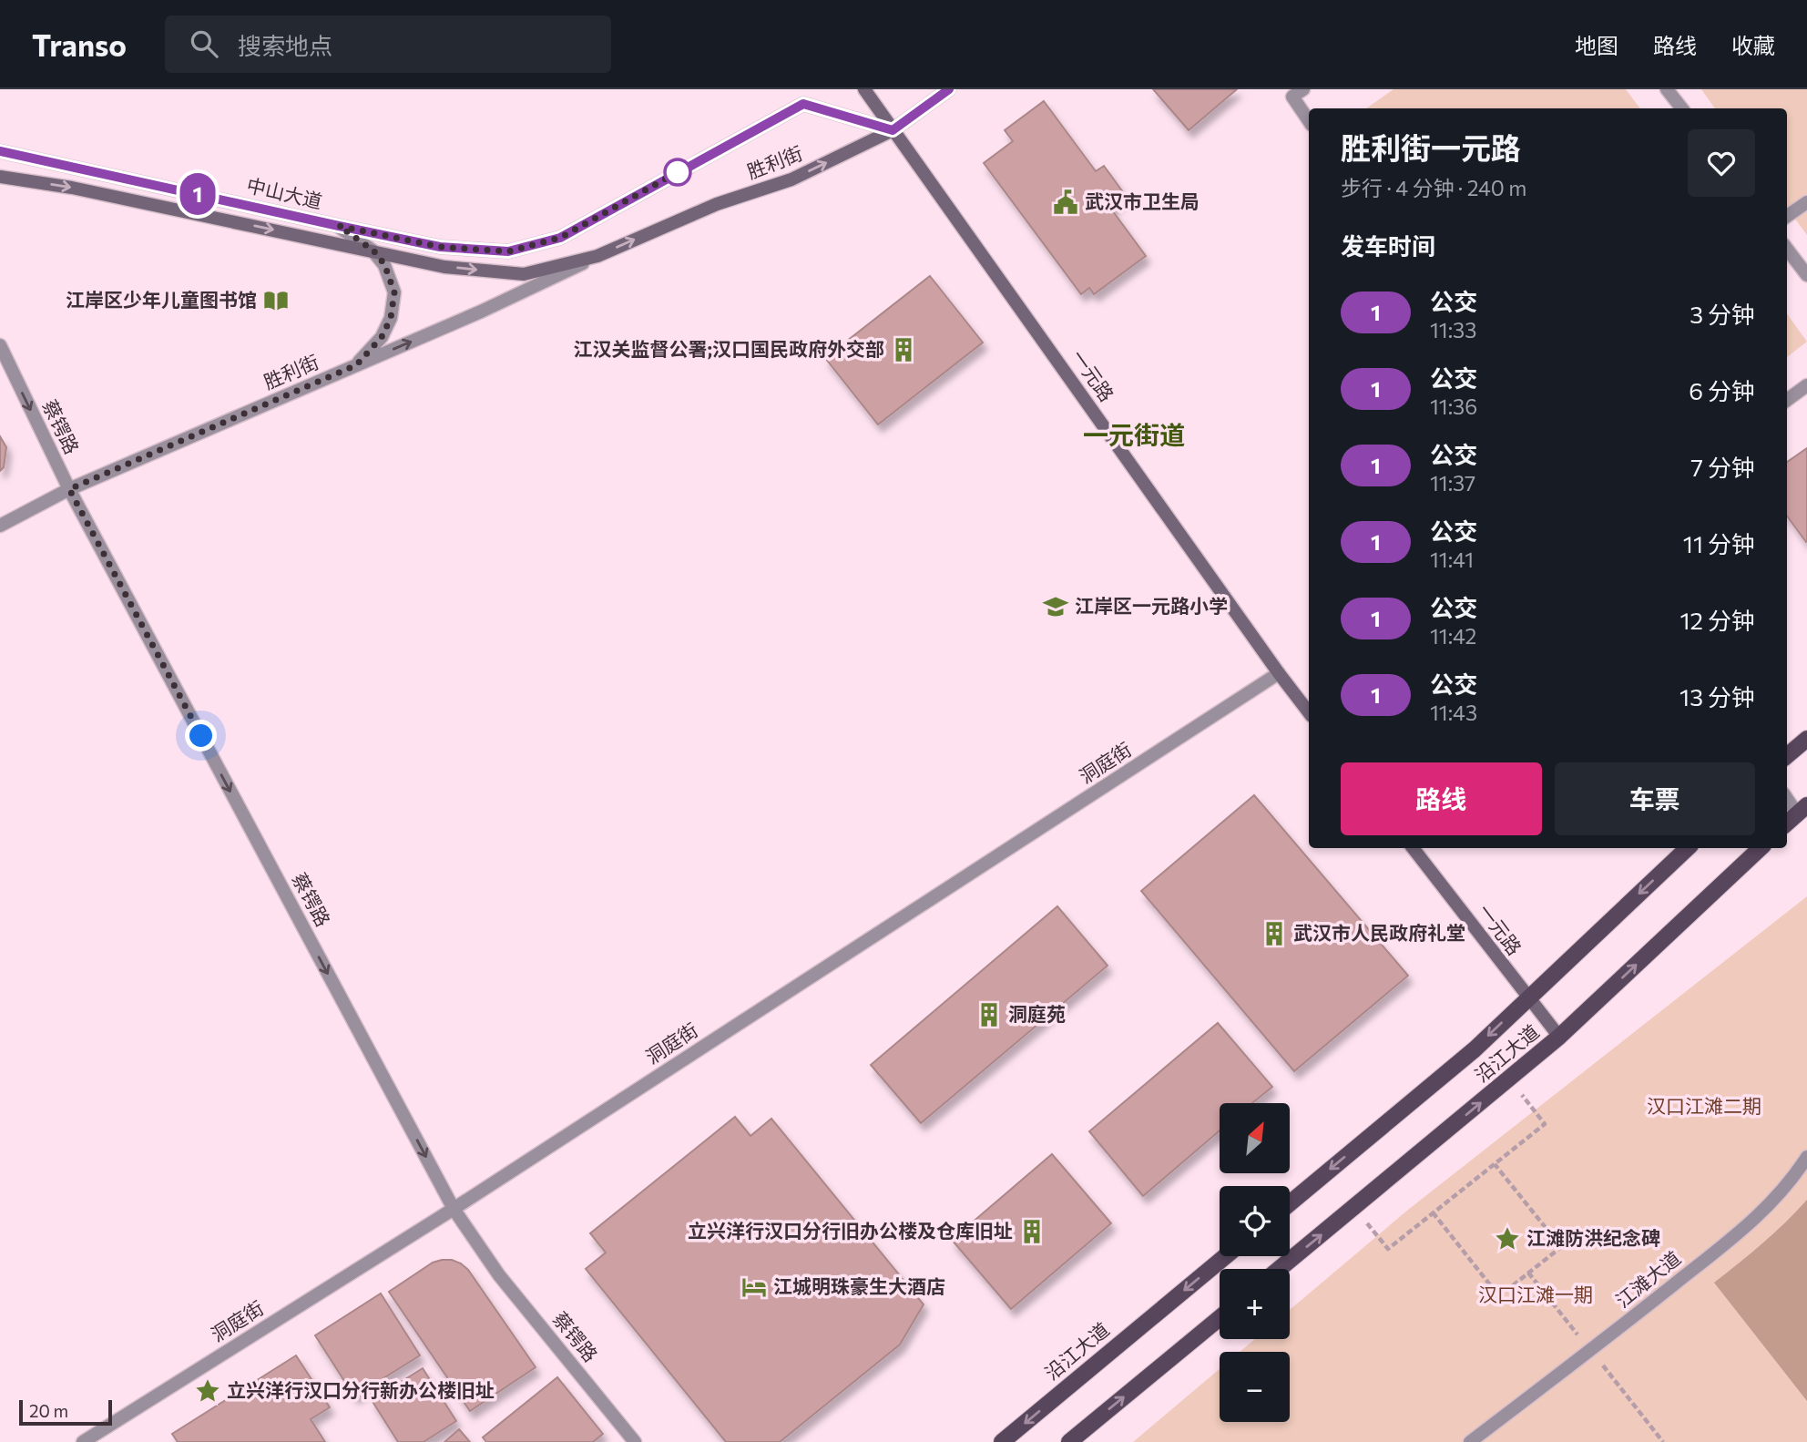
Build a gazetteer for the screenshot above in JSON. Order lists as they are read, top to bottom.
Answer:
{
  "streets": {
    "main road": [
      "胜利街",
      "中山大道",
      "一元路",
      "沿江大道"
    ],
    "street": ["蔡锷路", "洞庭街", "江滩大道"]
  },
  "crossings": [
    ["胜利街", "中山大道"],
    ["胜利街", "一元路"],
    ["胜利街", "蔡锷路"],
    ["一元路", "洞庭街"],
    ["一元路", "沿江大道"],
    ["蔡锷路", "洞庭街"]
  ],
  "one_way": ["蔡锷路"],
  "districts": ["一元街道"],
  "parks": ["汉口江滩二期", "汉口江滩一期"],
  "places": {
    "public building": ["武汉市卫生局"],
    "library": ["江岸区少年儿童图书馆"],
    "building": [
      "江汉关监督公署;汉口国民政府外交部",
      "武汉市人民政府礼堂",
      "洞庭苑",
      "立兴洋行汉口分行旧办公楼及仓库旧址"
    ],
    "school or university": ["江岸区一元路小学"],
    "place": ["江滩防洪纪念碑", "立兴洋行汉口分行新办公楼旧址"],
    "hotel": ["江城明珠豪生大酒店"]
  },
  "lines": ["bus line 1"],
  "scale_bar": "20 m",
  "north": "top right",
  "page": {
    "header": "Transo",
    "search": "搜索地点",
    "nav": ["地图", "路线", "收藏"],
    "on_map": "1",
    "heading": [
      ["胜利街一元路", "步行 · 4 分钟 · 240 m"],
      "发车时间"
    ],
    "list": [
      {
        "mark": "1",
        "name": "公交",
        "note": "11:33",
        "value": "3 分钟"
      },
      {
        "mark": "1",
        "name": "公交",
        "note": "11:36",
        "value": "6 分钟"
      },
      {
        "mark": "1",
        "name": "公交",
        "note": "11:37",
        "value": "7 分钟"
      },
      {
        "mark": "1",
        "name": "公交",
        "note": "11:41",
        "value": "11 分钟"
      },
      {
        "mark": "1",
        "name": "公交",
        "note": "11:42",
        "value": "12 分钟"
      },
      {
        "mark": "1",
        "name": "公交",
        "note": "11:43",
        "value": "13 分钟"
      }
    ],
    "buttons": ["路线", "车票"],
    "map_buttons": ["+", "−"],
    "scale": "20 m"
  }
}
